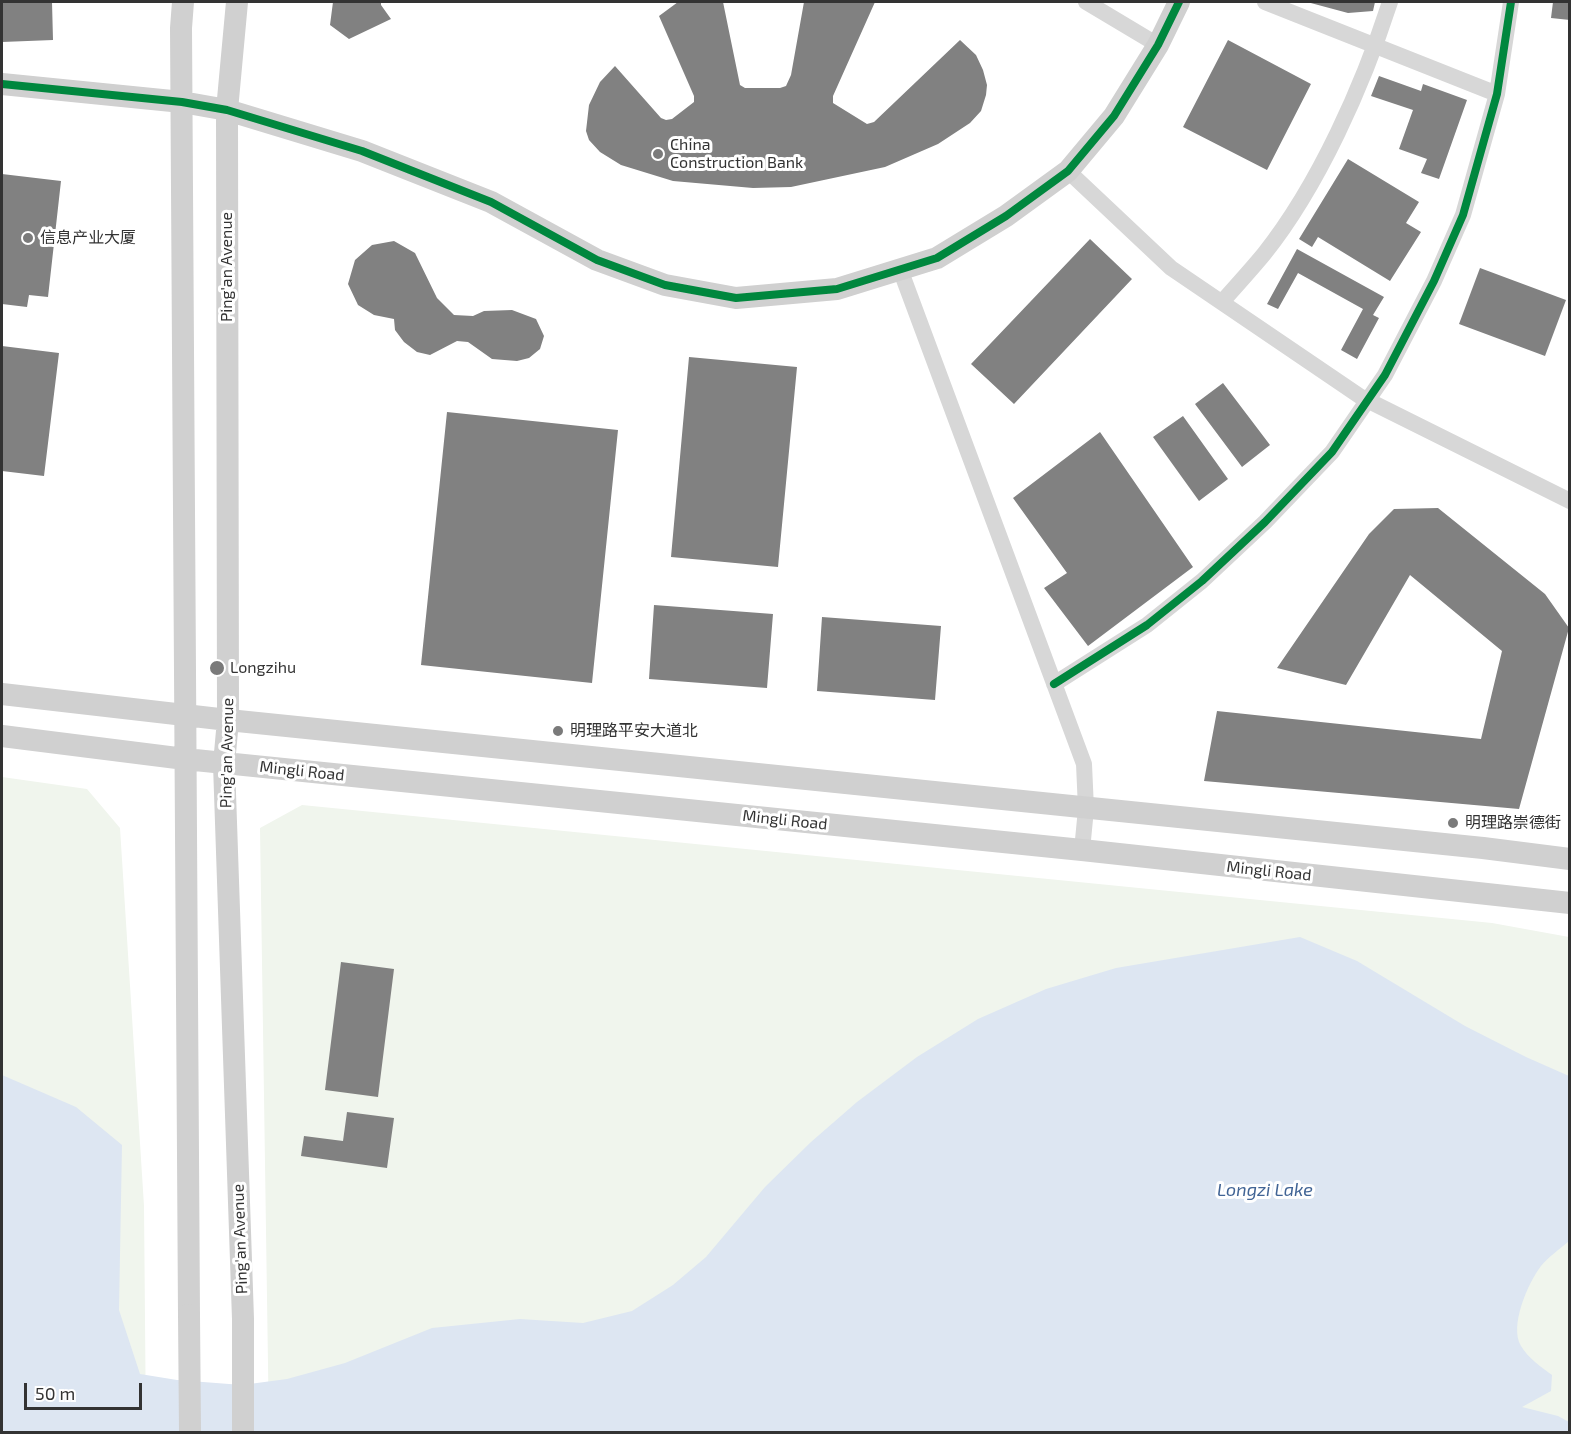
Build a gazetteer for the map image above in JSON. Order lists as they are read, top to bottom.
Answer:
{
  "streets": {
    "main road": ["Ping'an Avenue", "Mingli Road"]
  },
  "crossings": [
    ["Ping'an Avenue", "Mingli Road"]
  ],
  "water": ["Longzi Lake"],
  "places": [
    "China Construction Bank",
    "信息产业大厦",
    "Longzihu",
    "明理路平安大道北",
    "明理路崇德街"
  ],
  "scale_bar": "50 m"
}
